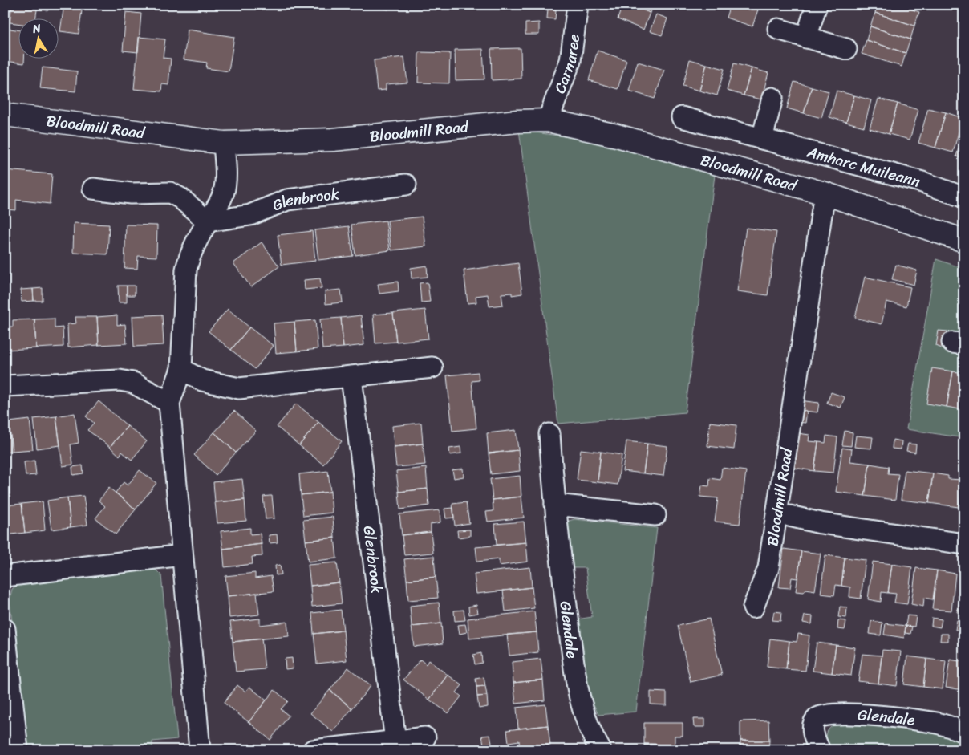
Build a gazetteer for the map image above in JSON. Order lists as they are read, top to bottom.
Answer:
{
  "streets": {
    "street": [
      "Carnaree",
      "Bloodmill Road",
      "Amharc Muileann",
      "Glenbrook",
      "Glendale"
    ]
  },
  "crossings": [
    ["Carnaree", "Bloodmill Road"]
  ],
  "north": "top"
}
